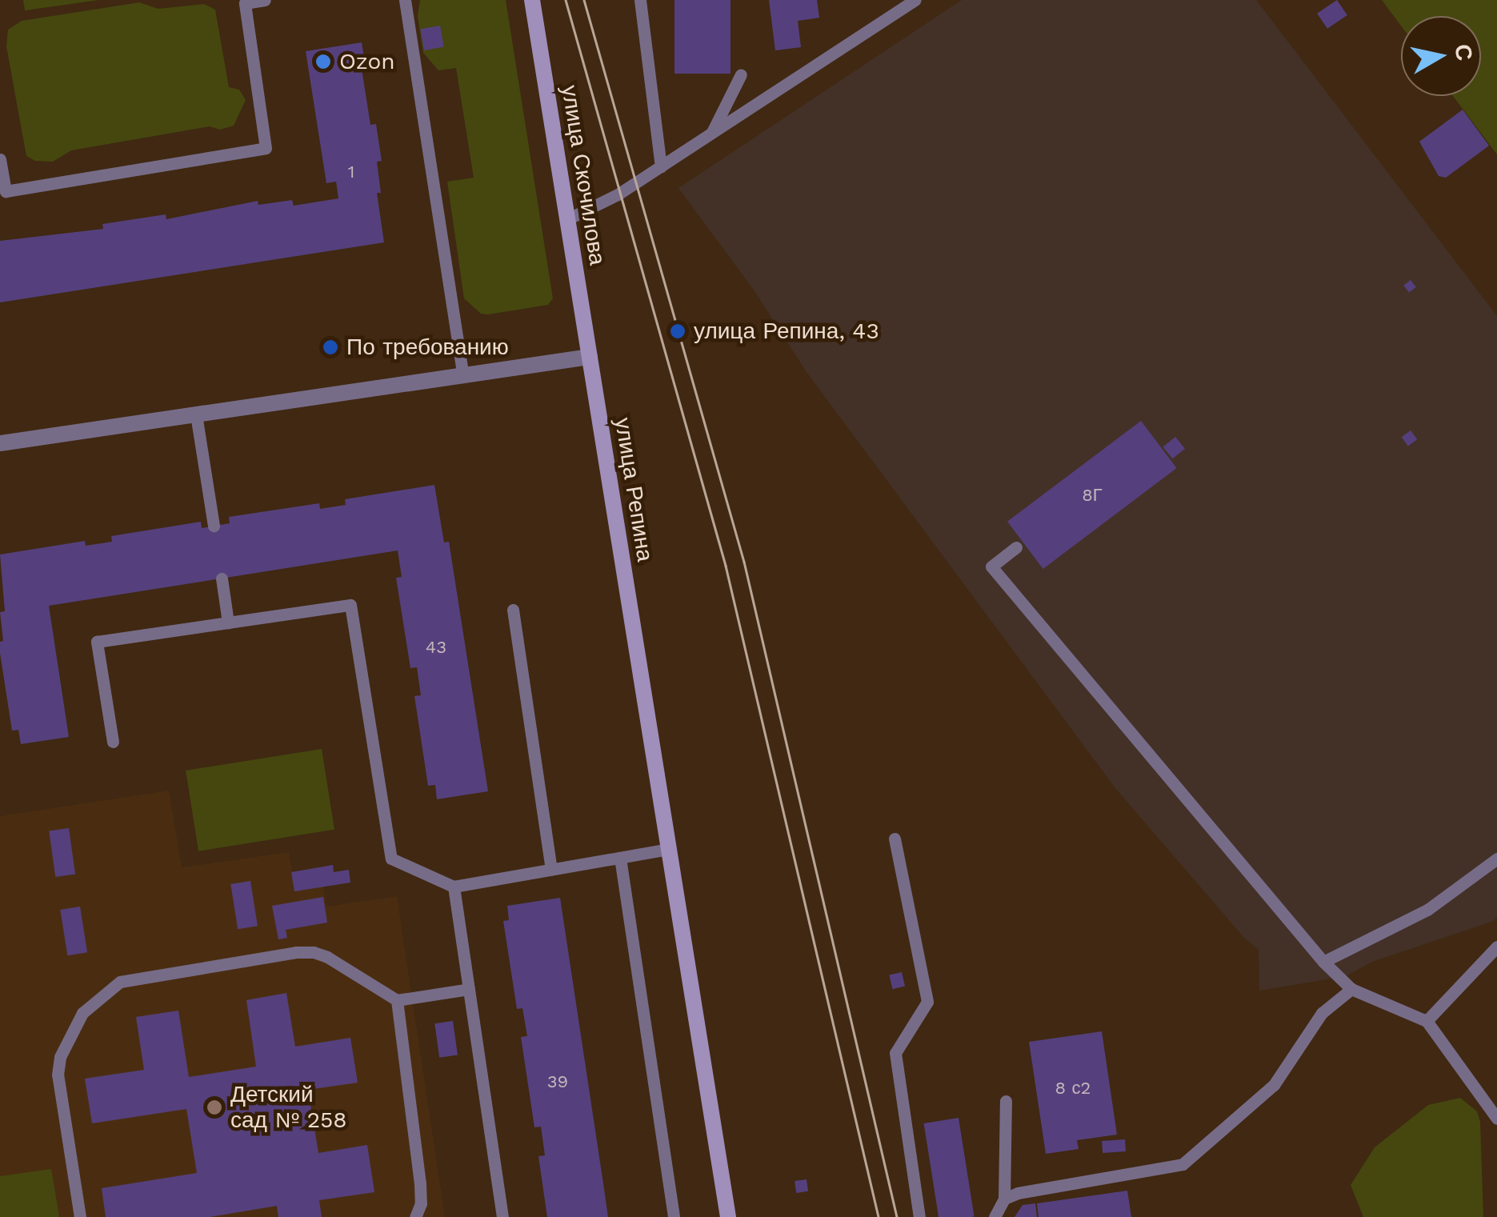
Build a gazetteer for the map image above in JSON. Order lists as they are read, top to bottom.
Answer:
{
  "streets": {
    "street": ["улица Скочилова", "улица Репина"]
  },
  "crossings": [
    ["улица Скочилова", "улица Репина"]
  ],
  "places": [
    "Ozon",
    "улица Репина, 43",
    "По требованию",
    "Детский сад № 258"
  ],
  "house_numbers": [
    "1",
    "8Г",
    "43",
    "39",
    "8 с2"
  ],
  "north": "right"
}
